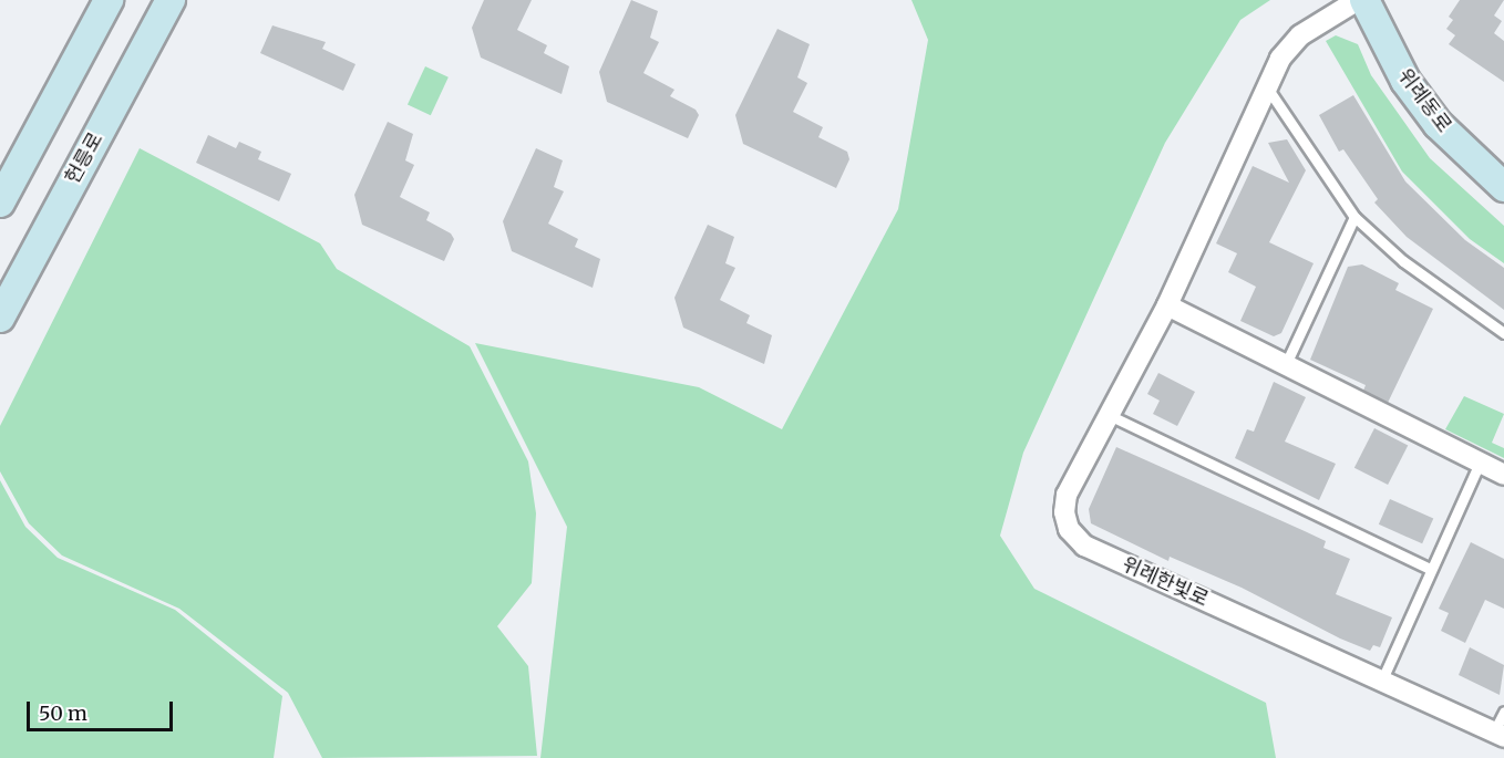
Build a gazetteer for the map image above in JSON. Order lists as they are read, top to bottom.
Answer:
{
  "streets": {
    "main road": ["위례동로", "헌릉로"],
    "street": ["위례한빛로"]
  },
  "scale_bar": "50 m"
}
